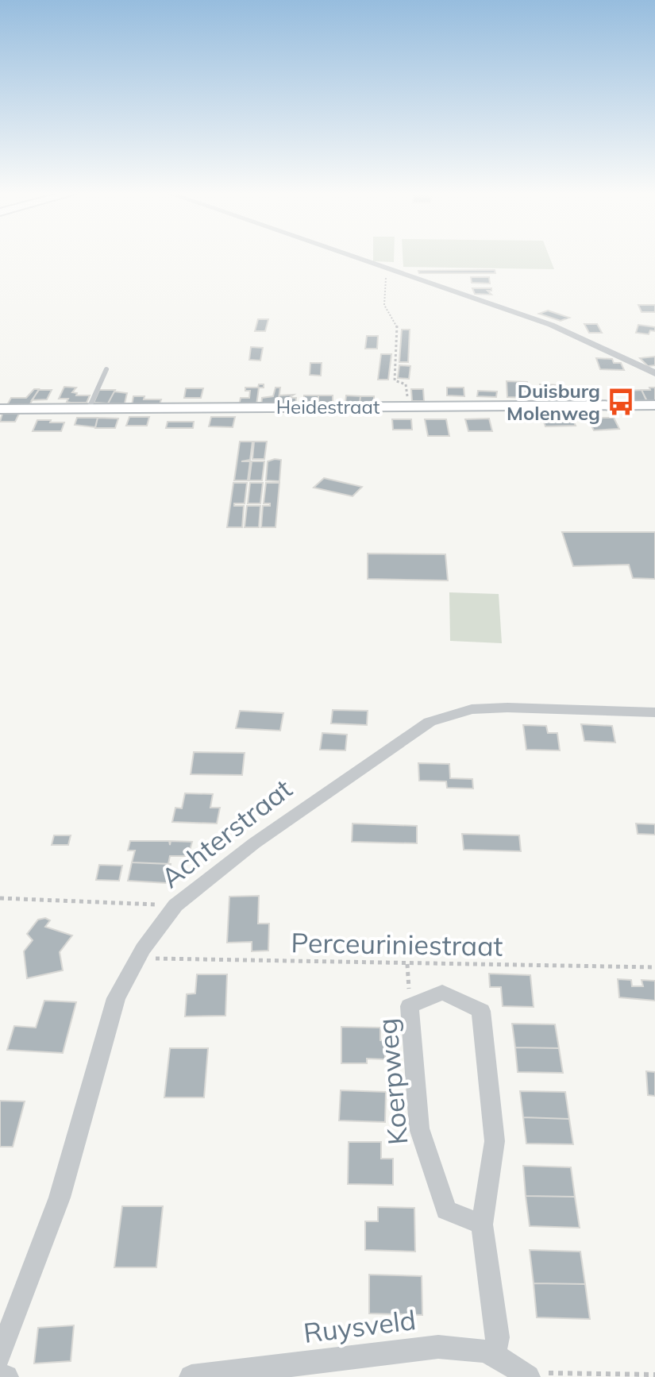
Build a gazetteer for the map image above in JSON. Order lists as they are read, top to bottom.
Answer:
{
  "streets": {
    "street": [
      "Heidestraat",
      "Achterstraat",
      "Koerpweg",
      "Ruysveld"
    ],
    "path": ["Perceuriniestraat"]
  },
  "crossings": [
    ["Achterstraat", "Perceuriniestraat"],
    ["Koerpweg", "Ruysveld"]
  ],
  "places": {
    "bus stop": ["Duisburg Molenweg"]
  }
}
